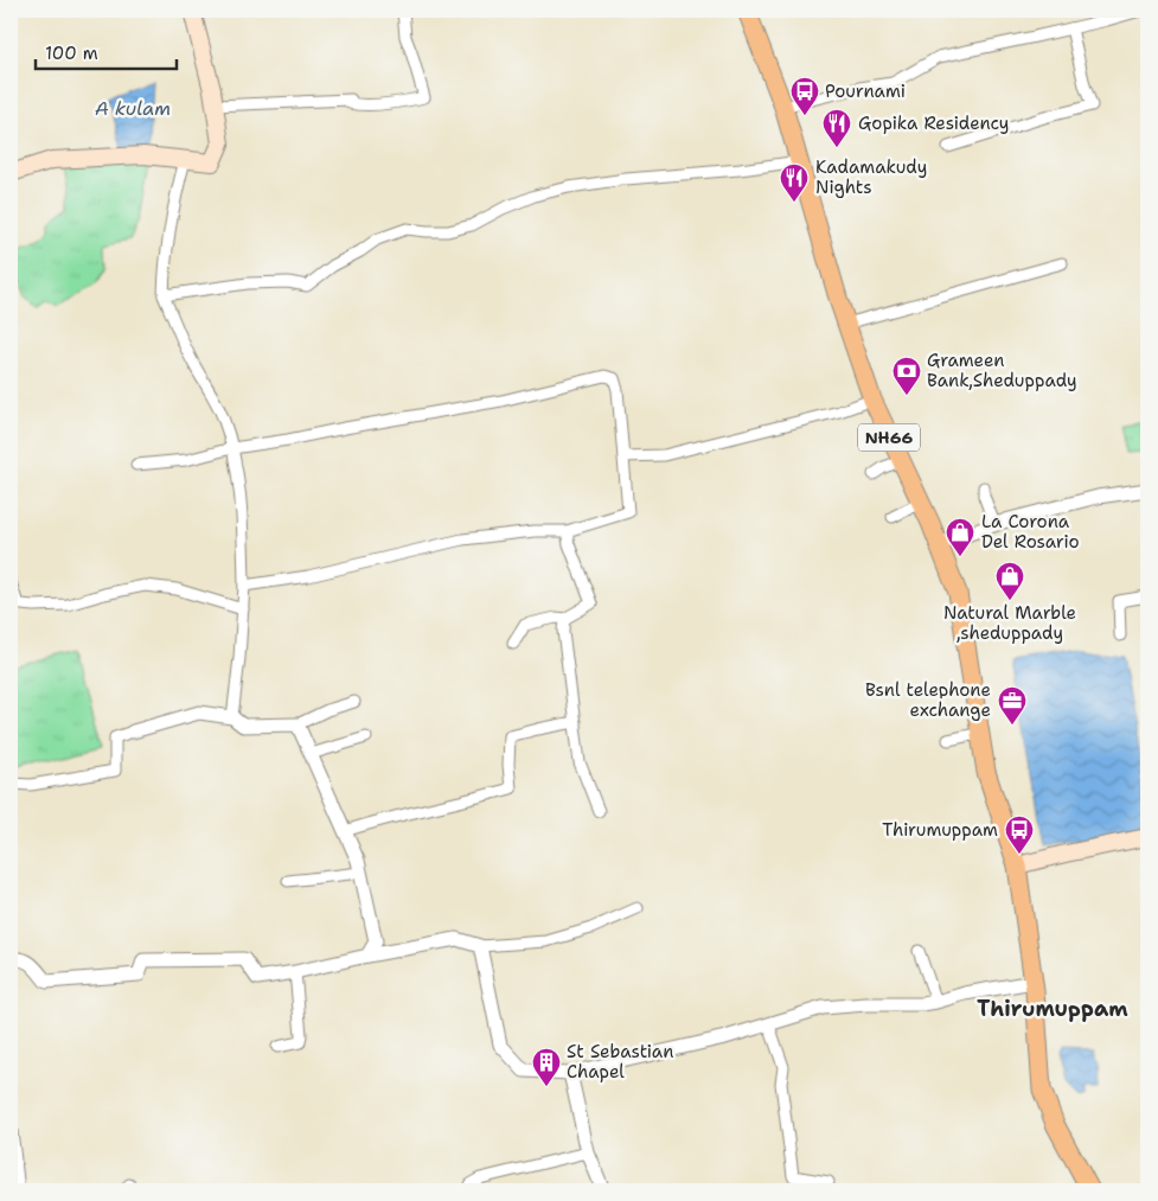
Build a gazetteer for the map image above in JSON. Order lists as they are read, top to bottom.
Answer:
{
  "streets": {
    "highway": ["NH66"]
  },
  "districts": ["Thirumuppam"],
  "water": ["A kulam"],
  "places": {
    "bus stop": ["Pournami", "Thirumuppam"],
    "restaurant": ["Gopika Residency", "Kadamakudy Nights"],
    "bank": ["Grameen Bank,Sheduppady"],
    "shop": ["La Corona Del Rosario", "Natural Marble ,sheduppady"],
    "office": ["Bsnl telephone exchange"],
    "building": ["St Sebastian Chapel"]
  },
  "scale_bar": "100 m"
}
